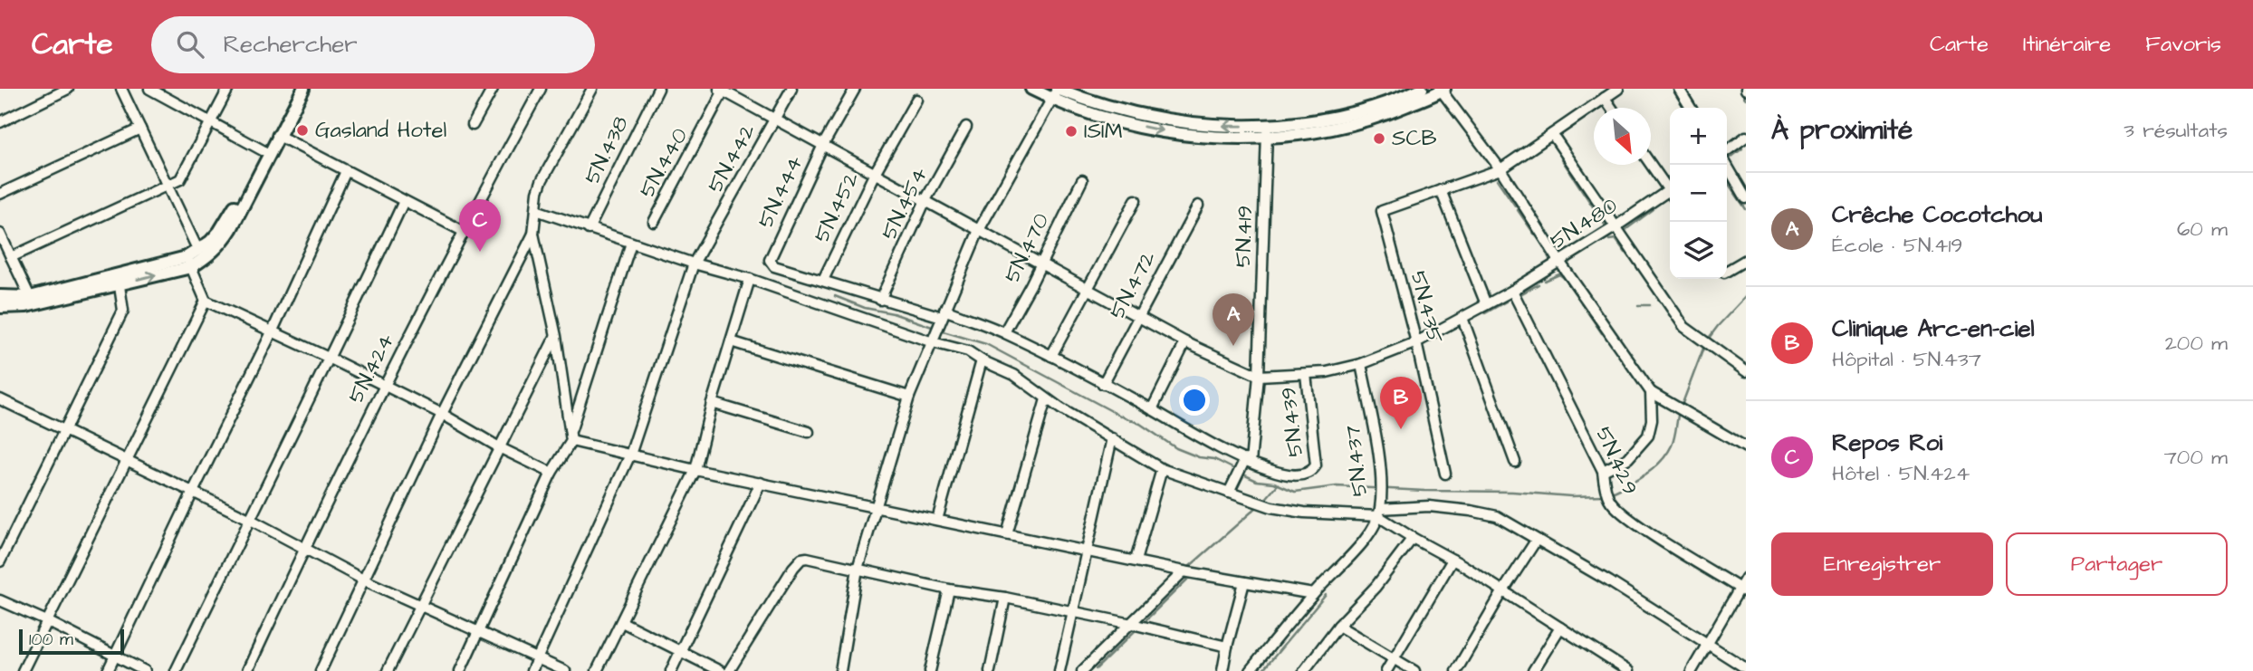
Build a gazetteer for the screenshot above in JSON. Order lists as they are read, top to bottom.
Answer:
{
  "streets": {
    "street": [
      "5N.438",
      "5N.442",
      "5N.440",
      "5N.444",
      "5N.454",
      "5N.452",
      "5N.480",
      "5N.419",
      "5N.470",
      "5N.472",
      "5N.435",
      "5N.424",
      "5N.439",
      "5N.437",
      "5N.429"
    ]
  },
  "crossings": [
    ["5N.444", "5N.452"],
    ["5N.480", "5N.419"],
    ["5N.480", "5N.435"],
    ["5N.480", "5N.439"],
    ["5N.480", "5N.437"],
    ["5N.480", "5N.429"],
    ["5N.419", "5N.439"]
  ],
  "places": ["Gasland Hotel", "ISIM", "SCB"],
  "scale_bar": "100 m",
  "north": "bottom right",
  "page": {
    "header": "Carte",
    "search": "Rechercher",
    "nav": ["Carte", "Itinéraire", "Favoris"],
    "heading": ["À proximité", "3 résultats"],
    "map_buttons": ["+", "−"],
    "list": [
      {
        "mark": "A",
        "name": "Crêche Cocotchou",
        "note": "École · 5N.419",
        "value": "60 m"
      },
      {
        "mark": "B",
        "name": "Clinique Arc-en-ciel",
        "note": "Hôpital · 5N.437",
        "value": "200 m"
      },
      {
        "mark": "C",
        "name": "Repos Roi",
        "note": "Hôtel · 5N.424",
        "value": "700 m"
      }
    ],
    "pins": ["C", "A", "B"],
    "buttons": ["Enregistrer", "Partager"],
    "scale": "100 m"
  }
}
